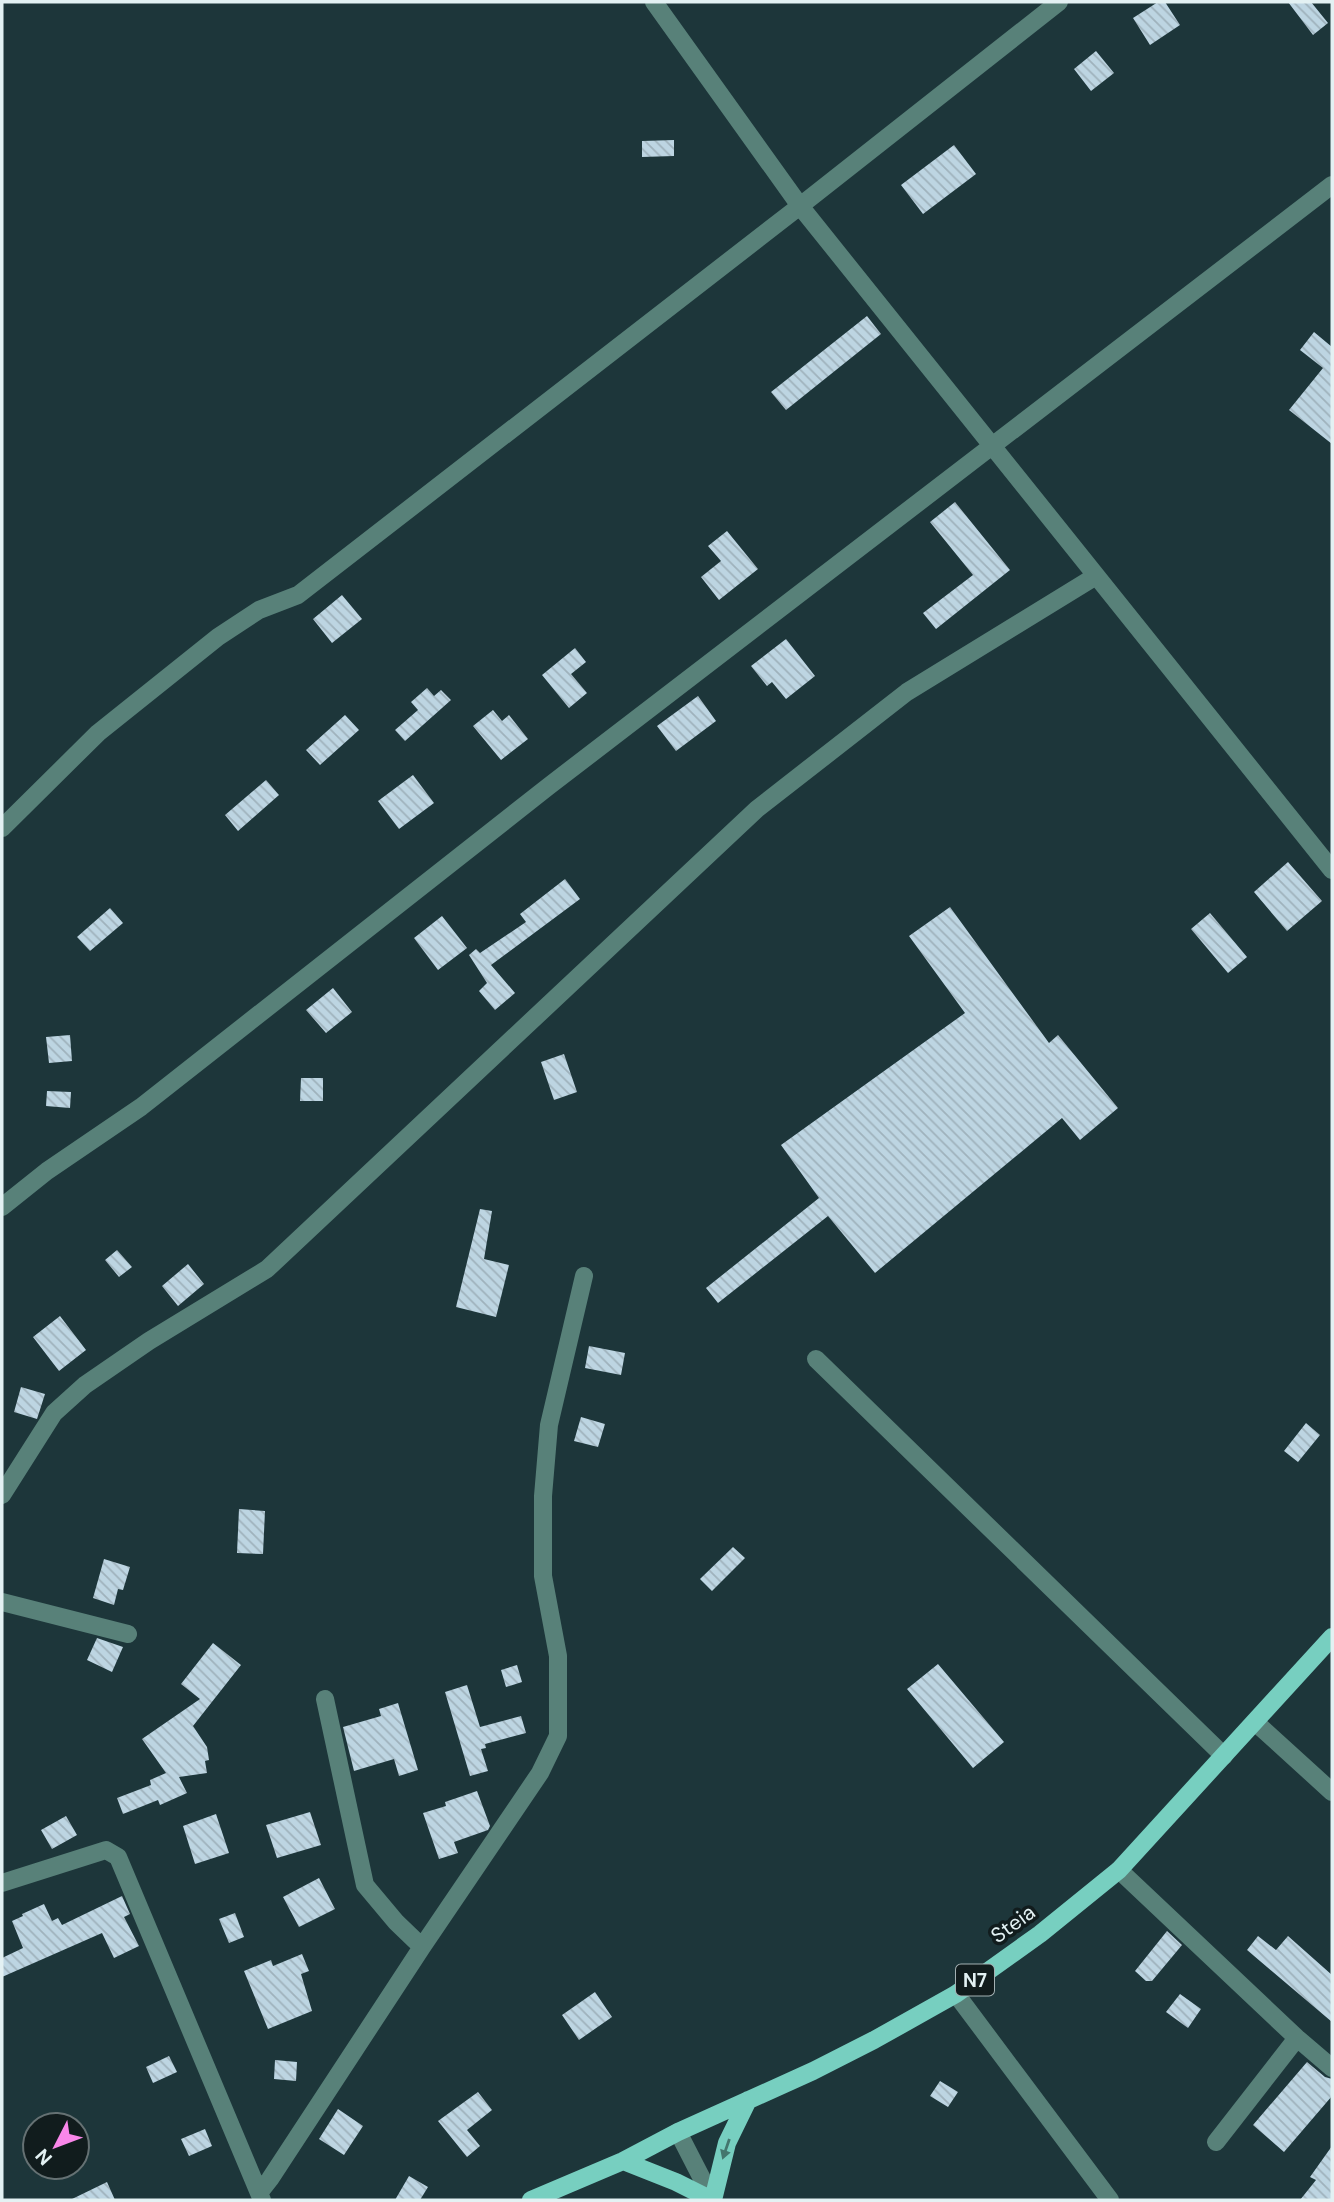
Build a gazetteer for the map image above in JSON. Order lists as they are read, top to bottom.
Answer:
{
  "streets": {
    "main road": ["Steia", "N7"]
  },
  "north": "bottom left"
}
